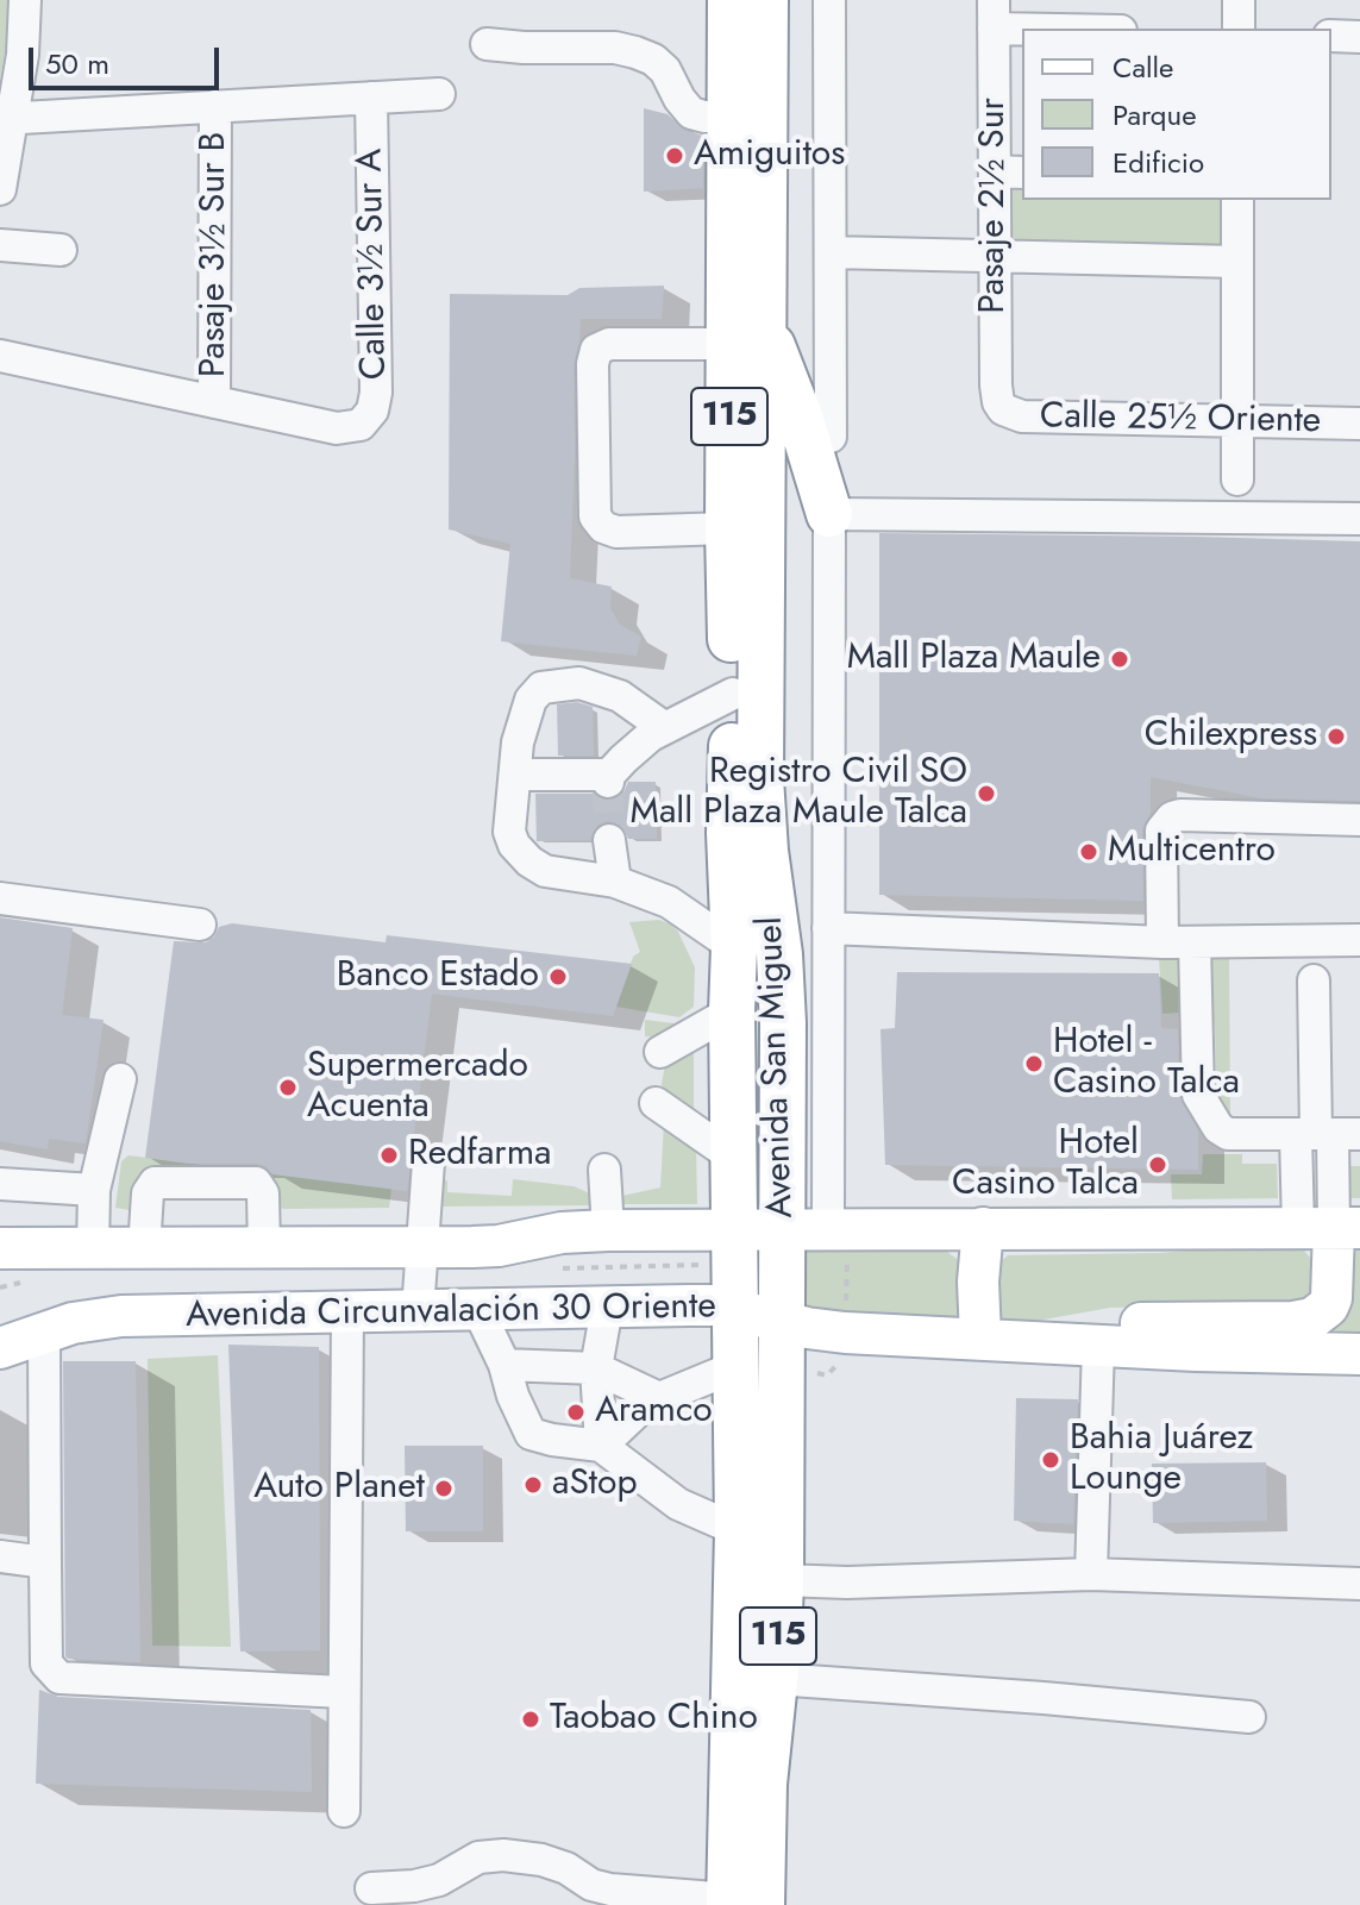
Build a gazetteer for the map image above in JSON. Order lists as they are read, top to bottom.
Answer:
{
  "streets": {
    "highway": ["115", "Avenida San Miguel"],
    "main road": ["Avenida Circunvalación 30 Oriente"],
    "street": [
      "Pasaje 2½ Sur",
      "Pasaje 3½ Sur B",
      "Calle 3½ Sur A",
      "Calle 25½ Oriente"
    ]
  },
  "crossings": [
    ["Pasaje 2½ Sur", "Calle 25½ Oriente"],
    ["Pasaje 3½ Sur B", "Calle 3½ Sur A"],
    ["Avenida San Miguel", "Avenida Circunvalación 30 Oriente"]
  ],
  "places": [
    "Amiguitos",
    "Mall Plaza Maule",
    "Chilexpress",
    "Registro Civil SO Mall Plaza Maule Talca",
    "Multicentro",
    "Banco Estado",
    "Hotel - Casino Talca",
    "Supermercado Acuenta",
    "Redfarma",
    "Hotel Casino Talca",
    "Aramco",
    "Bahia Juárez Lounge",
    "aStop",
    "Auto Planet",
    "Taobao Chino"
  ],
  "legend": ["Calle", "Parque", "Edificio"],
  "scale_bar": "50 m"
}
